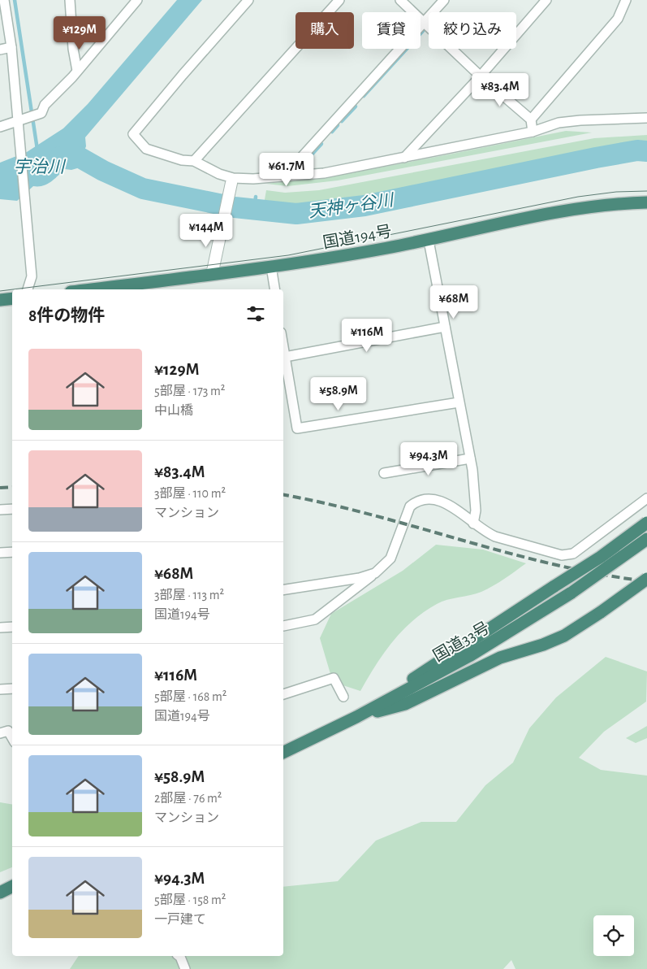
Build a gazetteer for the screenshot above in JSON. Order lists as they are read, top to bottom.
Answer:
{
  "streets": {
    "highway": ["国道194号", "国道33号"]
  },
  "water": ["宇治川", "天神ヶ谷川"],
  "page": {
    "chip": ["購入", "賃貸", "絞り込み"],
    "price": [
      "¥129M",
      "¥83.4M",
      "¥61.7M",
      "¥144M",
      "¥68M",
      "¥116M",
      "¥58.9M",
      "¥94.3M"
    ],
    "heading": "8件の物件",
    "list": [
      {
        "name": "¥129M",
        "note": "5部屋 · 173 m² · 中山橋"
      },
      {
        "name": "¥83.4M",
        "note": "3部屋 · 110 m² · マンション"
      },
      {
        "name": "¥68M",
        "note": "3部屋 · 113 m² · 国道194号"
      },
      {
        "name": "¥116M",
        "note": "5部屋 · 168 m² · 国道194号"
      },
      {
        "name": "¥58.9M",
        "note": "2部屋 · 76 m² · マンション"
      },
      {
        "name": "¥94.3M",
        "note": "5部屋 · 158 m² · 一戸建て"
      }
    ]
  }
}
